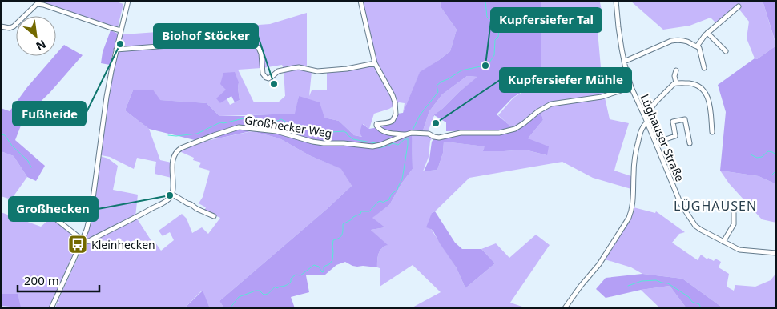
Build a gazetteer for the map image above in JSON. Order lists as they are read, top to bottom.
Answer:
{
  "streets": {
    "street": ["Großhecker Weg", "Lüghauser Straße"]
  },
  "crossings": [
    ["Großhecker Weg", "Lüghauser Straße"]
  ],
  "districts": ["LÜGHAUSEN"],
  "places": {
    "other": [
      "Fußheide",
      "Kupfersiefer Tal",
      "Biohof Stöcker",
      "Kupfersiefer Mühle",
      "Großhecken"
    ],
    "bus stop": ["Kleinhecken"]
  },
  "scale_bar": "200 m",
  "north": "bottom right"
}
